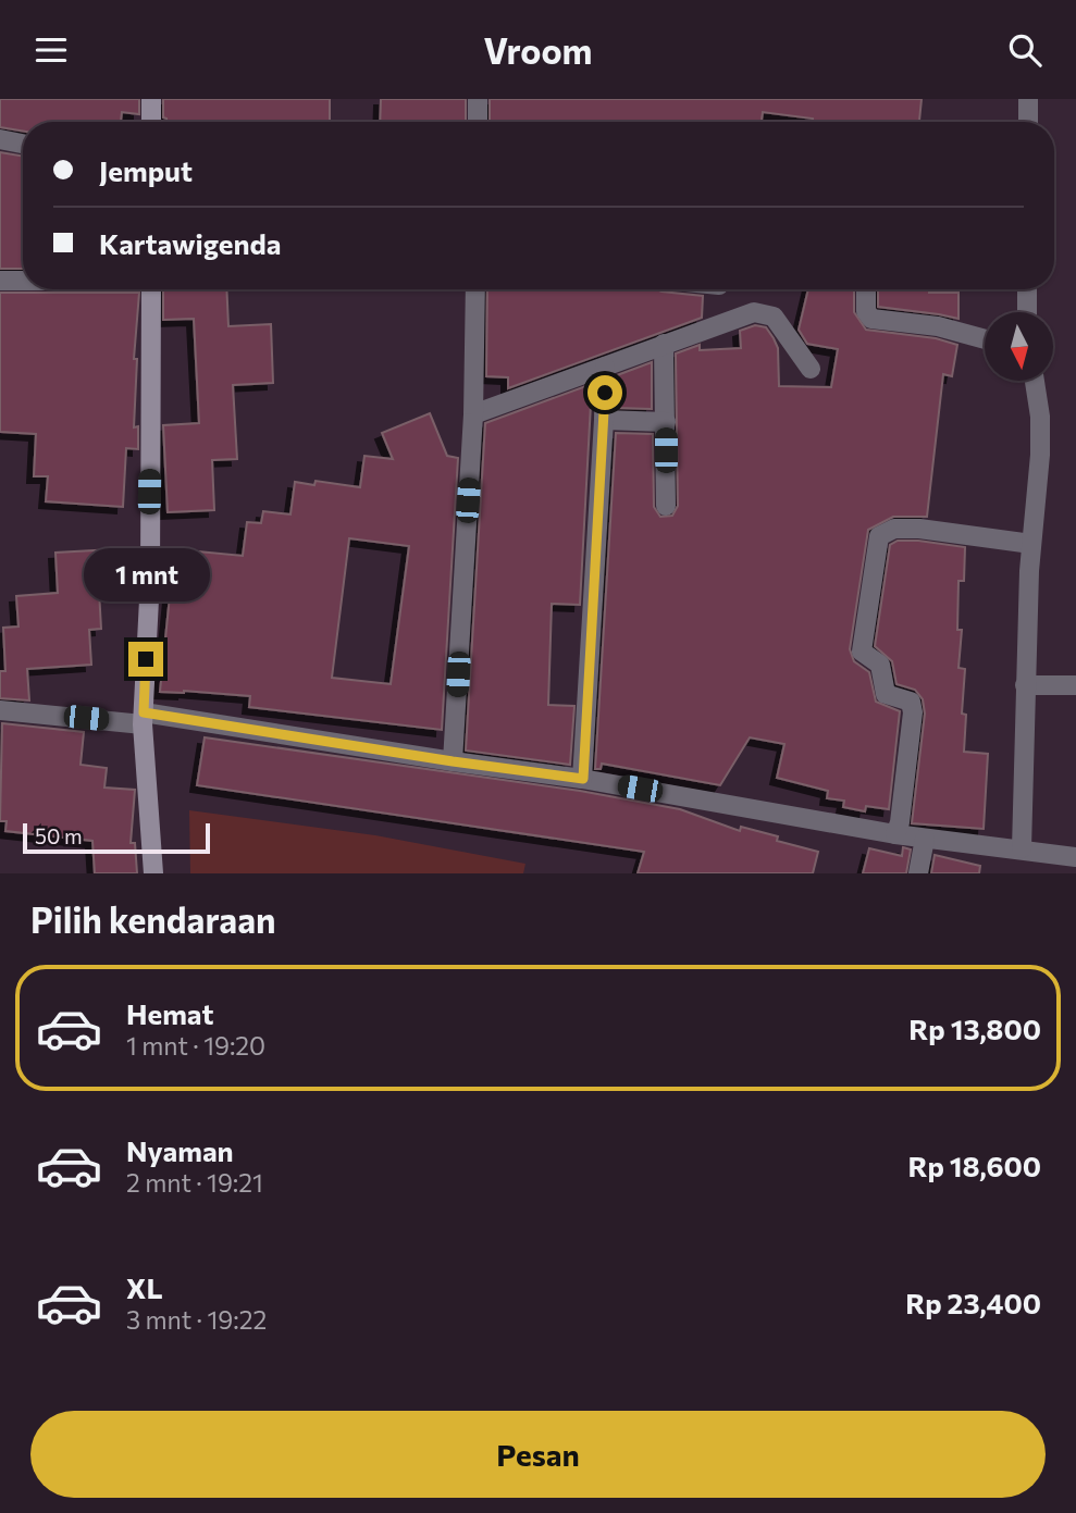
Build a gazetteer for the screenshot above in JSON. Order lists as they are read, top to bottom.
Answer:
{
  "scale_bar": "50 m",
  "north": "bottom",
  "page": {
    "header": "Vroom",
    "banner": ["Jemput", "Kartawigenda"],
    "bubble": "1 mnt",
    "scale": "50 m",
    "heading": "Pilih kendaraan",
    "list": [
      {
        "name": "Hemat",
        "note": "1 mnt · 19:20",
        "value": "Rp 13,800"
      },
      {
        "name": "Nyaman",
        "note": "2 mnt · 19:21",
        "value": "Rp 18,600"
      },
      {
        "name": "XL",
        "note": "3 mnt · 19:22",
        "value": "Rp 23,400"
      }
    ],
    "buttons": "Pesan"
  }
}
